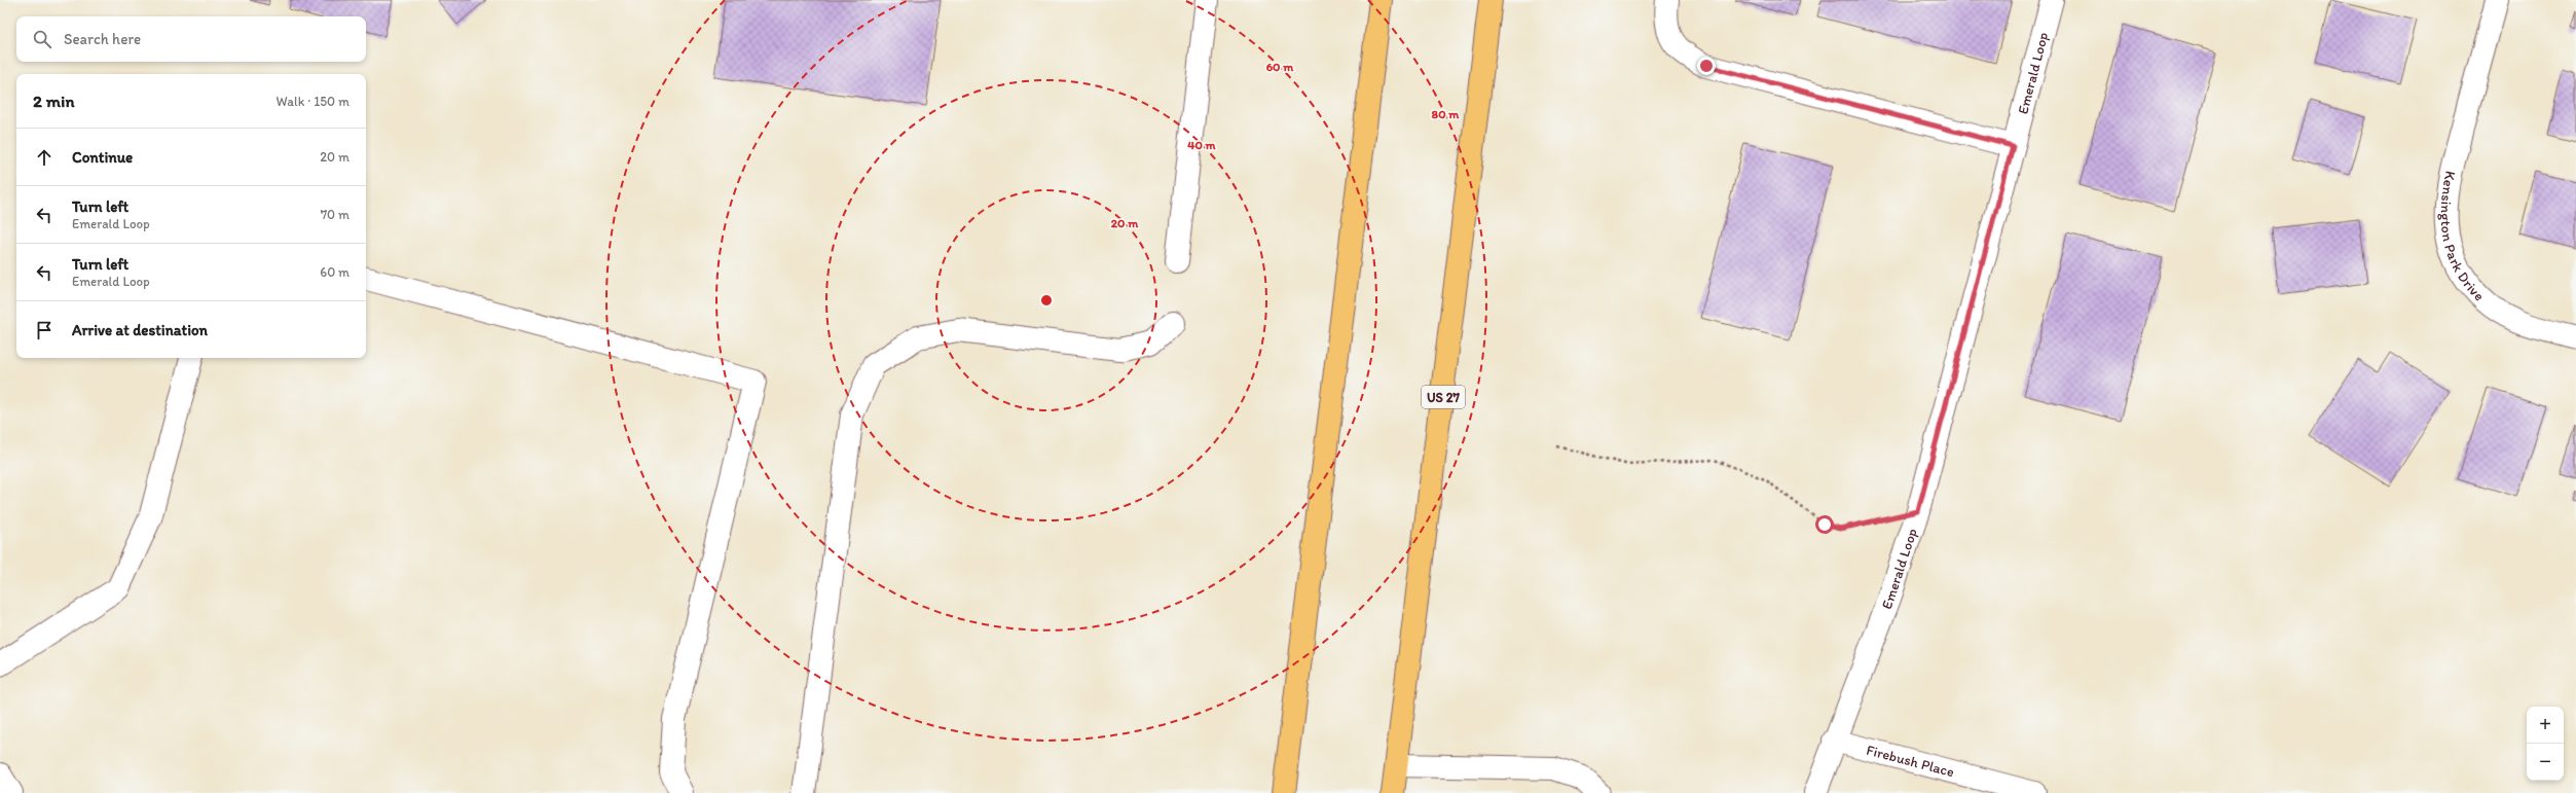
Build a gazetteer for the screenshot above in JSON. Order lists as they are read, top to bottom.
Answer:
{
  "streets": {
    "highway": ["US 27"],
    "street": ["Emerald Loop", "Kensington Park Drive", "Firebush Place"]
  },
  "crossings": [
    ["Emerald Loop", "Firebush Place"]
  ],
  "page": {
    "search": "Search here",
    "heading": ["2 min", "Walk · 150 m"],
    "list": [
      ["Continue", "20 m"],
      ["Turn left", "Emerald Loop", "70 m"],
      ["Turn left", "Emerald Loop", "60 m"],
      "Arrive at destination"
    ],
    "map_buttons": ["+", "−"]
  },
  "rings": [
    "60 m",
    "80 m",
    "40 m",
    "20 m"
  ]
}
